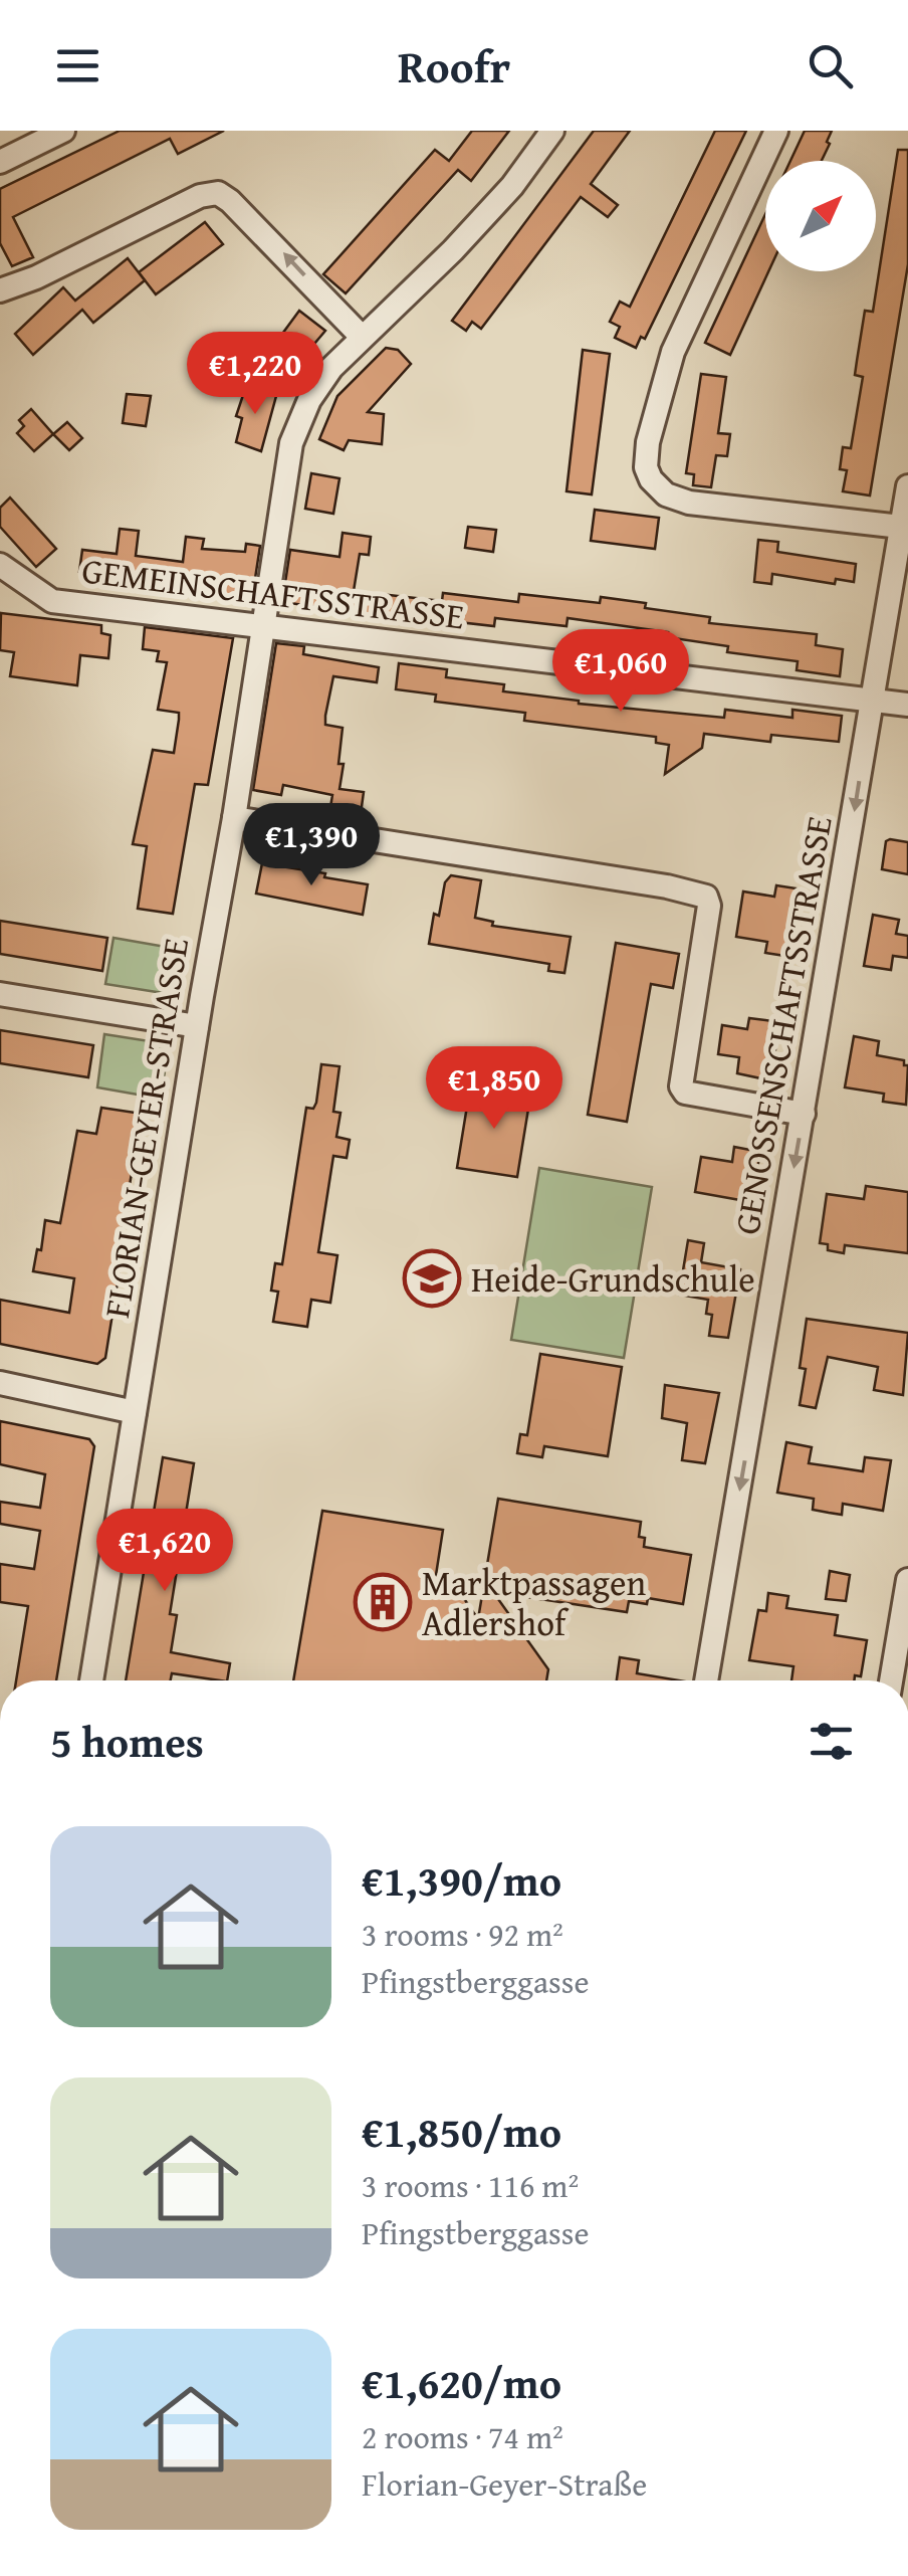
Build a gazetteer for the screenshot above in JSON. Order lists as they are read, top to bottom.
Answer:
{
  "streets": {
    "street": ["GEMEINSCHAFTSSTRASSE", "GENOSSENSCHAFTSSTRASSE", "FLORIAN-GEYER-STRASSE"]
  },
  "crossings": [
    ["GEMEINSCHAFTSSTRASSE", "GENOSSENSCHAFTSSTRASSE"],
    ["GEMEINSCHAFTSSTRASSE", "FLORIAN-GEYER-STRASSE"]
  ],
  "one_way": ["GENOSSENSCHAFTSSTRASSE"],
  "places": {
    "school or university": ["Heide-Grundschule"],
    "building": ["Marktpassagen Adlershof"]
  },
  "north": "top right",
  "page": {
    "header": "Roofr",
    "price": [
      "€1,220",
      "€1,060",
      "€1,390",
      "€1,850",
      "€1,620"
    ],
    "heading": "5 homes",
    "list": [
      {
        "name": "€1,390/mo",
        "note": "3 rooms · 92 m² · Pfingstberggasse"
      },
      {
        "name": "€1,850/mo",
        "note": "3 rooms · 116 m² · Pfingstberggasse"
      },
      {
        "name": "€1,620/mo",
        "note": "2 rooms · 74 m² · Florian-Geyer-Straße"
      }
    ]
  }
}
